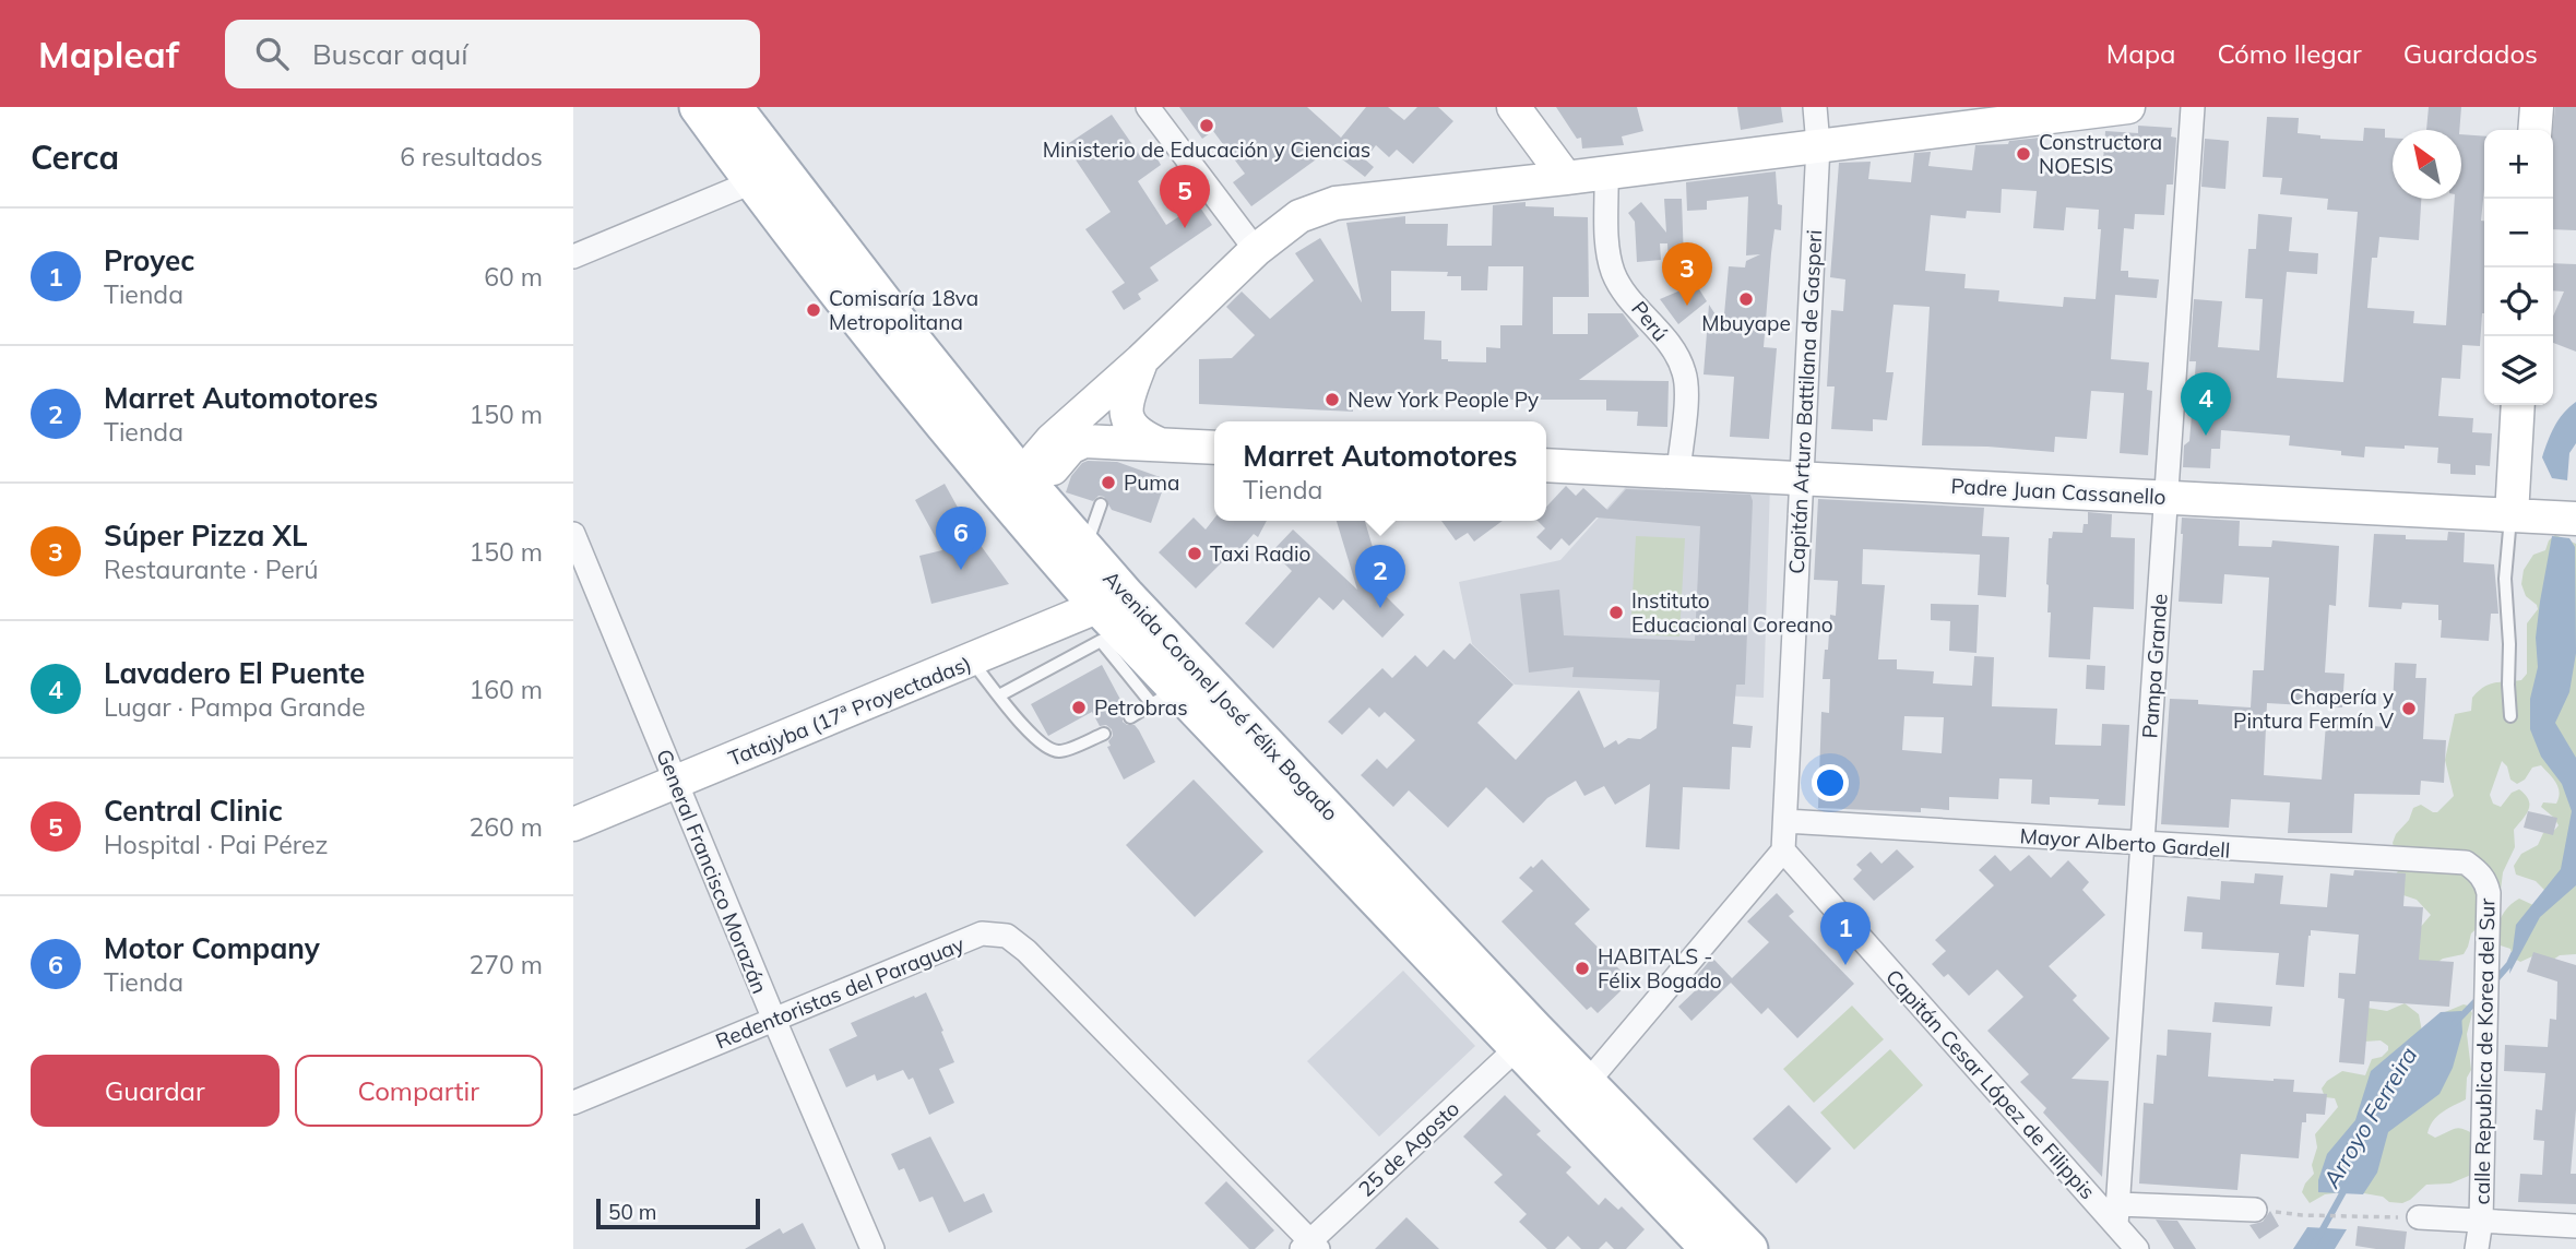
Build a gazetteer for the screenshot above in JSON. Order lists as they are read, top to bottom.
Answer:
{
  "streets": {
    "main road": ["Avenida Coronel José Félix Bogado"],
    "street": [
      "Perú",
      "Capitán Arturo Battilana de Gasperi",
      "Padre Juan Cassanello",
      "Pampa Grande",
      "Tatajyba (17ª Proyectadas)",
      "Mayor Alberto Gardell",
      "General Francisco Morazán",
      "Redentoristas del Paraguay",
      "calle Republica de Korea del Sur",
      "Capitán Cesar López de Filippis",
      "25 de Agosto"
    ]
  },
  "crossings": [
    ["Perú", "Padre Juan Cassanello"],
    ["Capitán Arturo Battilana de Gasperi", "Padre Juan Cassanello"],
    ["Capitán Arturo Battilana de Gasperi", "Mayor Alberto Gardell"],
    ["Capitán Arturo Battilana de Gasperi", "Capitán Cesar López de Filippis"],
    ["Padre Juan Cassanello", "Pampa Grande"],
    ["Pampa Grande", "Mayor Alberto Gardell"],
    ["Pampa Grande", "Capitán Cesar López de Filippis"],
    ["Avenida Coronel José Félix Bogado", "Tatajyba (17ª Proyectadas)"],
    ["Avenida Coronel José Félix Bogado", "25 de Agosto"],
    ["Tatajyba (17ª Proyectadas)", "General Francisco Morazán"],
    ["Mayor Alberto Gardell", "calle Republica de Korea del Sur"],
    ["General Francisco Morazán", "Redentoristas del Paraguay"],
    ["Redentoristas del Paraguay", "25 de Agosto"]
  ],
  "water": ["Arroyo Ferreira"],
  "places": [
    "Ministerio de Educación y Ciencias",
    "Constructora NOESIS",
    "Mbuyape",
    "Comisaría 18va Metropolitana",
    "New York People Py",
    "Puma",
    "Taxi Radio",
    "Instituto Educacional Coreano",
    "Petrobras",
    "Chapería y Pintura Fermín V",
    "HABITALS - Félix Bogado"
  ],
  "scale_bar": "50 m",
  "north": "top left",
  "page": {
    "header": "Mapleaf",
    "search": "Buscar aquí",
    "nav": ["Mapa", "Cómo llegar", "Guardados"],
    "heading": ["Cerca", "6 resultados"],
    "map_buttons": ["+", "−"],
    "pins": [
      "5",
      "3",
      "4",
      "6",
      "2",
      "1"
    ],
    "list": [
      {
        "mark": "1",
        "name": "Proyec",
        "note": "Tienda",
        "value": "60 m"
      },
      {
        "mark": "2",
        "name": "Marret Automotores",
        "note": "Tienda",
        "value": "150 m"
      },
      {
        "mark": "3",
        "name": "Súper Pizza XL",
        "note": "Restaurante · Perú",
        "value": "150 m"
      },
      {
        "mark": "4",
        "name": "Lavadero El Puente",
        "note": "Lugar · Pampa Grande",
        "value": "160 m"
      },
      {
        "mark": "5",
        "name": "Central Clinic",
        "note": "Hospital · Pai Pérez",
        "value": "260 m"
      },
      {
        "mark": "6",
        "name": "Motor Company",
        "note": "Tienda",
        "value": "270 m"
      }
    ],
    "popup": ["Marret Automotores", "Tienda"],
    "buttons": ["Guardar", "Compartir"],
    "scale": "50 m"
  }
}
